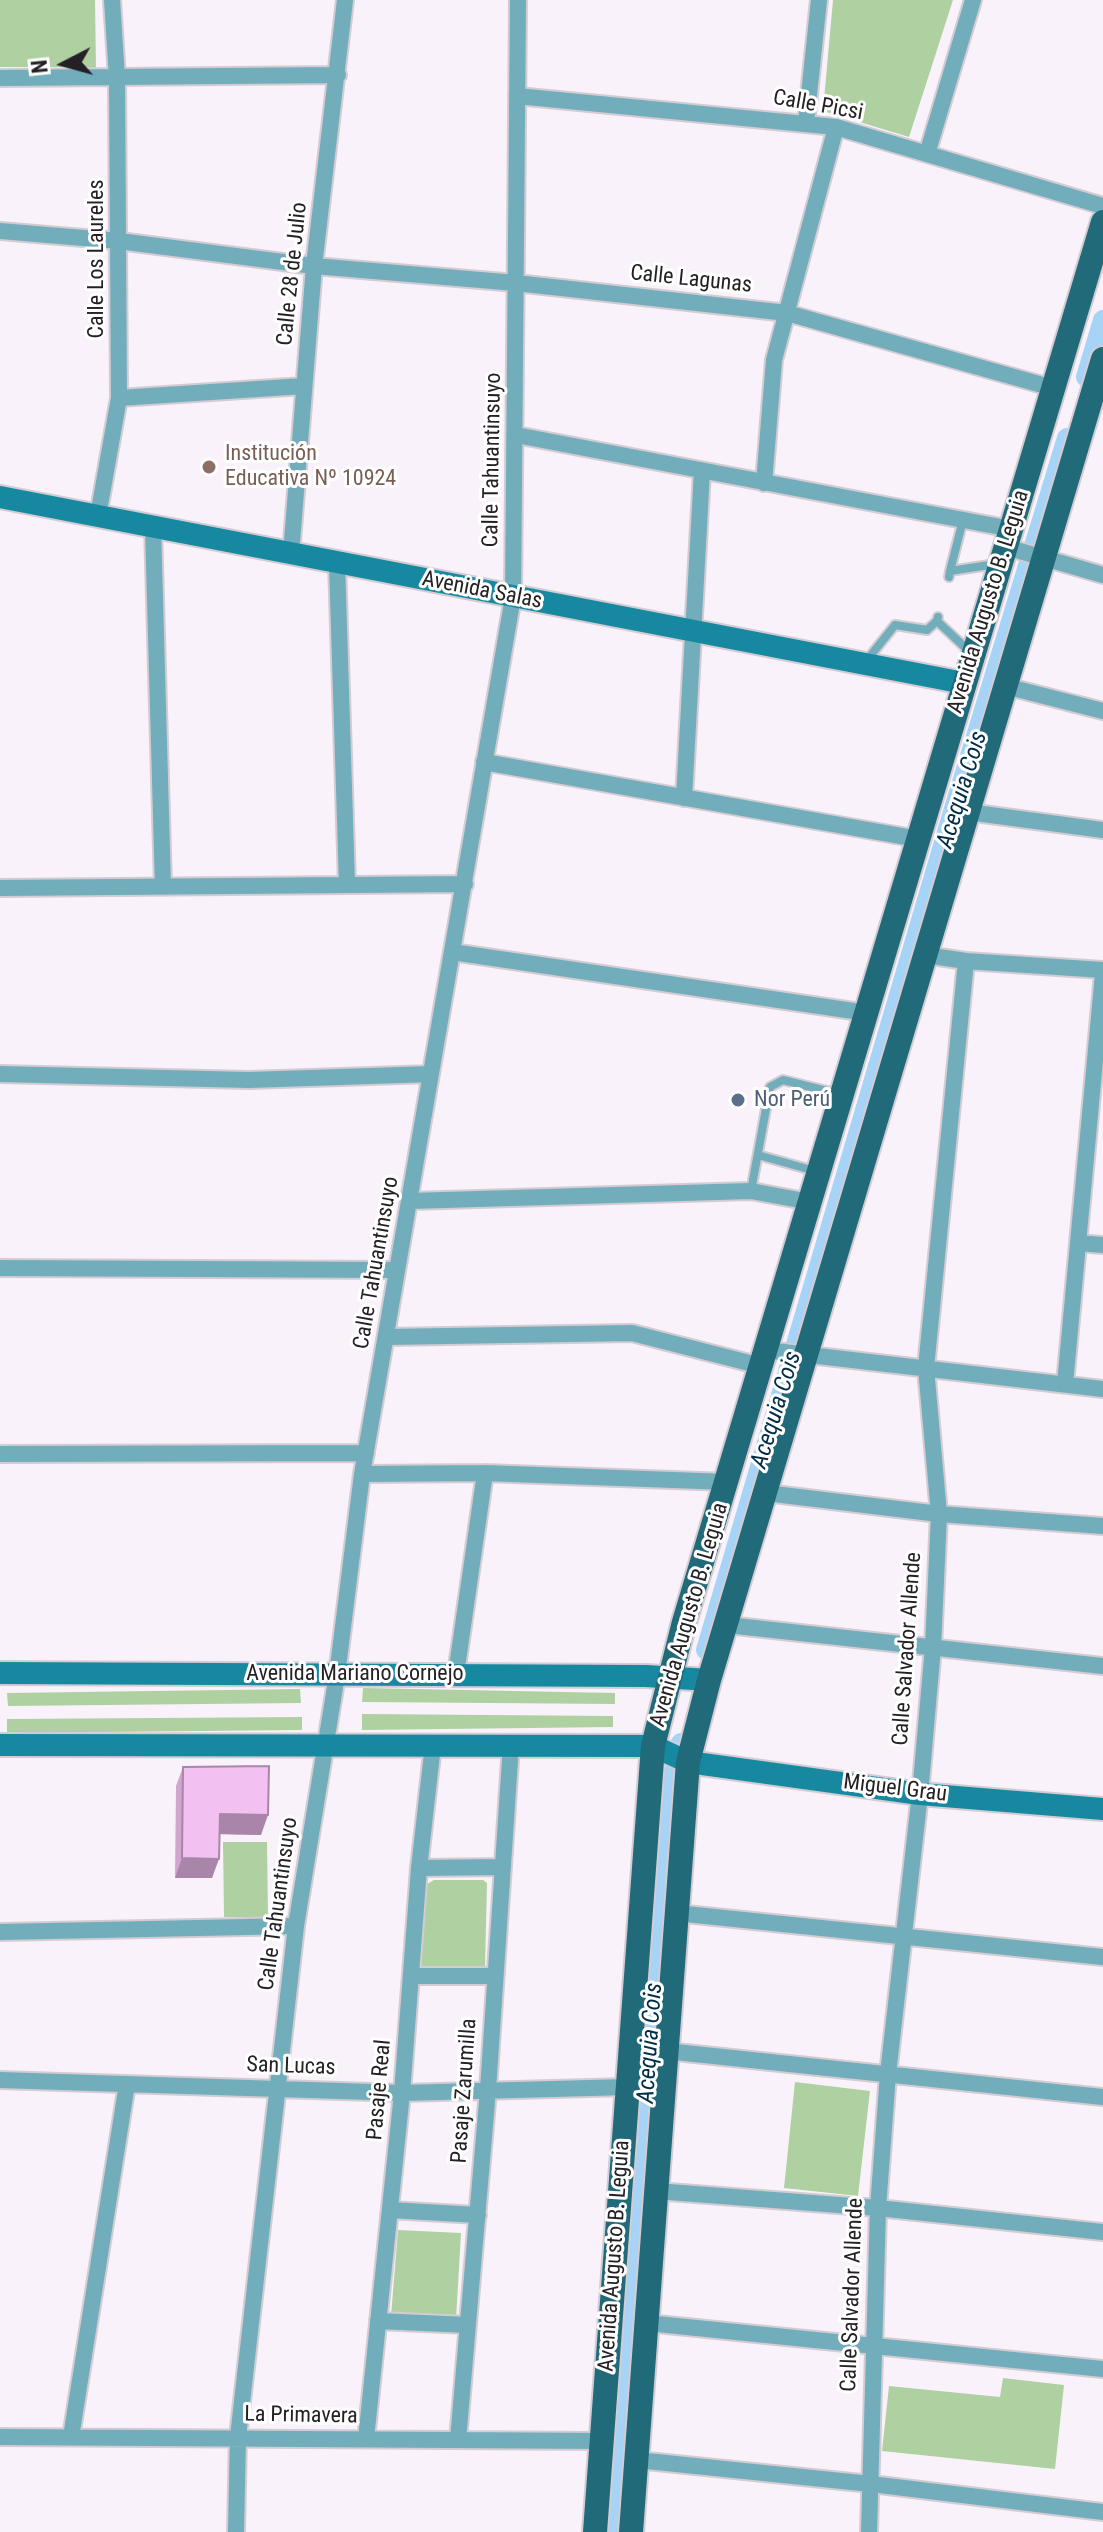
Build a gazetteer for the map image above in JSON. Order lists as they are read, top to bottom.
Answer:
{
  "streets": {
    "main road": ["Avenida Augusto B. Leguia"],
    "street": [
      "Calle Picsi",
      "Calle Los Laureles",
      "Calle 28 de Julio",
      "Calle Lagunas",
      "Calle Tahuantinsuyo",
      "Avenida Salas",
      "Calle Salvador Allende",
      "Avenida Mariano Cornejo",
      "Miguel Grau",
      "San Lucas",
      "Pasaje Real",
      "Pasaje Zarumilla",
      "La Primavera"
    ]
  },
  "crossings": [
    ["Calle Picsi", "Calle Tahuantinsuyo"],
    ["Calle Los Laureles", "Calle Lagunas"],
    ["Calle Los Laureles", "Avenida Salas"],
    ["Calle 28 de Julio", "Calle Lagunas"],
    ["Calle 28 de Julio", "Avenida Salas"],
    ["Calle Lagunas", "Calle Tahuantinsuyo"],
    ["Calle Lagunas", "Avenida Augusto B. Leguia"],
    ["Calle Tahuantinsuyo", "Avenida Salas"],
    ["Calle Tahuantinsuyo", "Avenida Mariano Cornejo"],
    ["Calle Tahuantinsuyo", "San Lucas"],
    ["Calle Tahuantinsuyo", "La Primavera"],
    ["Avenida Salas", "Avenida Augusto B. Leguia"],
    ["Avenida Augusto B. Leguia", "Avenida Mariano Cornejo"],
    ["Avenida Augusto B. Leguia", "Miguel Grau"],
    ["Avenida Augusto B. Leguia", "San Lucas"],
    ["Avenida Augusto B. Leguia", "La Primavera"],
    ["Calle Salvador Allende", "Miguel Grau"],
    ["San Lucas", "Pasaje Real"],
    ["San Lucas", "Pasaje Zarumilla"],
    ["Pasaje Real", "La Primavera"],
    ["Pasaje Zarumilla", "La Primavera"]
  ],
  "water": ["Acequia Cois"],
  "places": ["Institución Educativa Nº 10924", "Nor Perú"],
  "north": "left"
}
